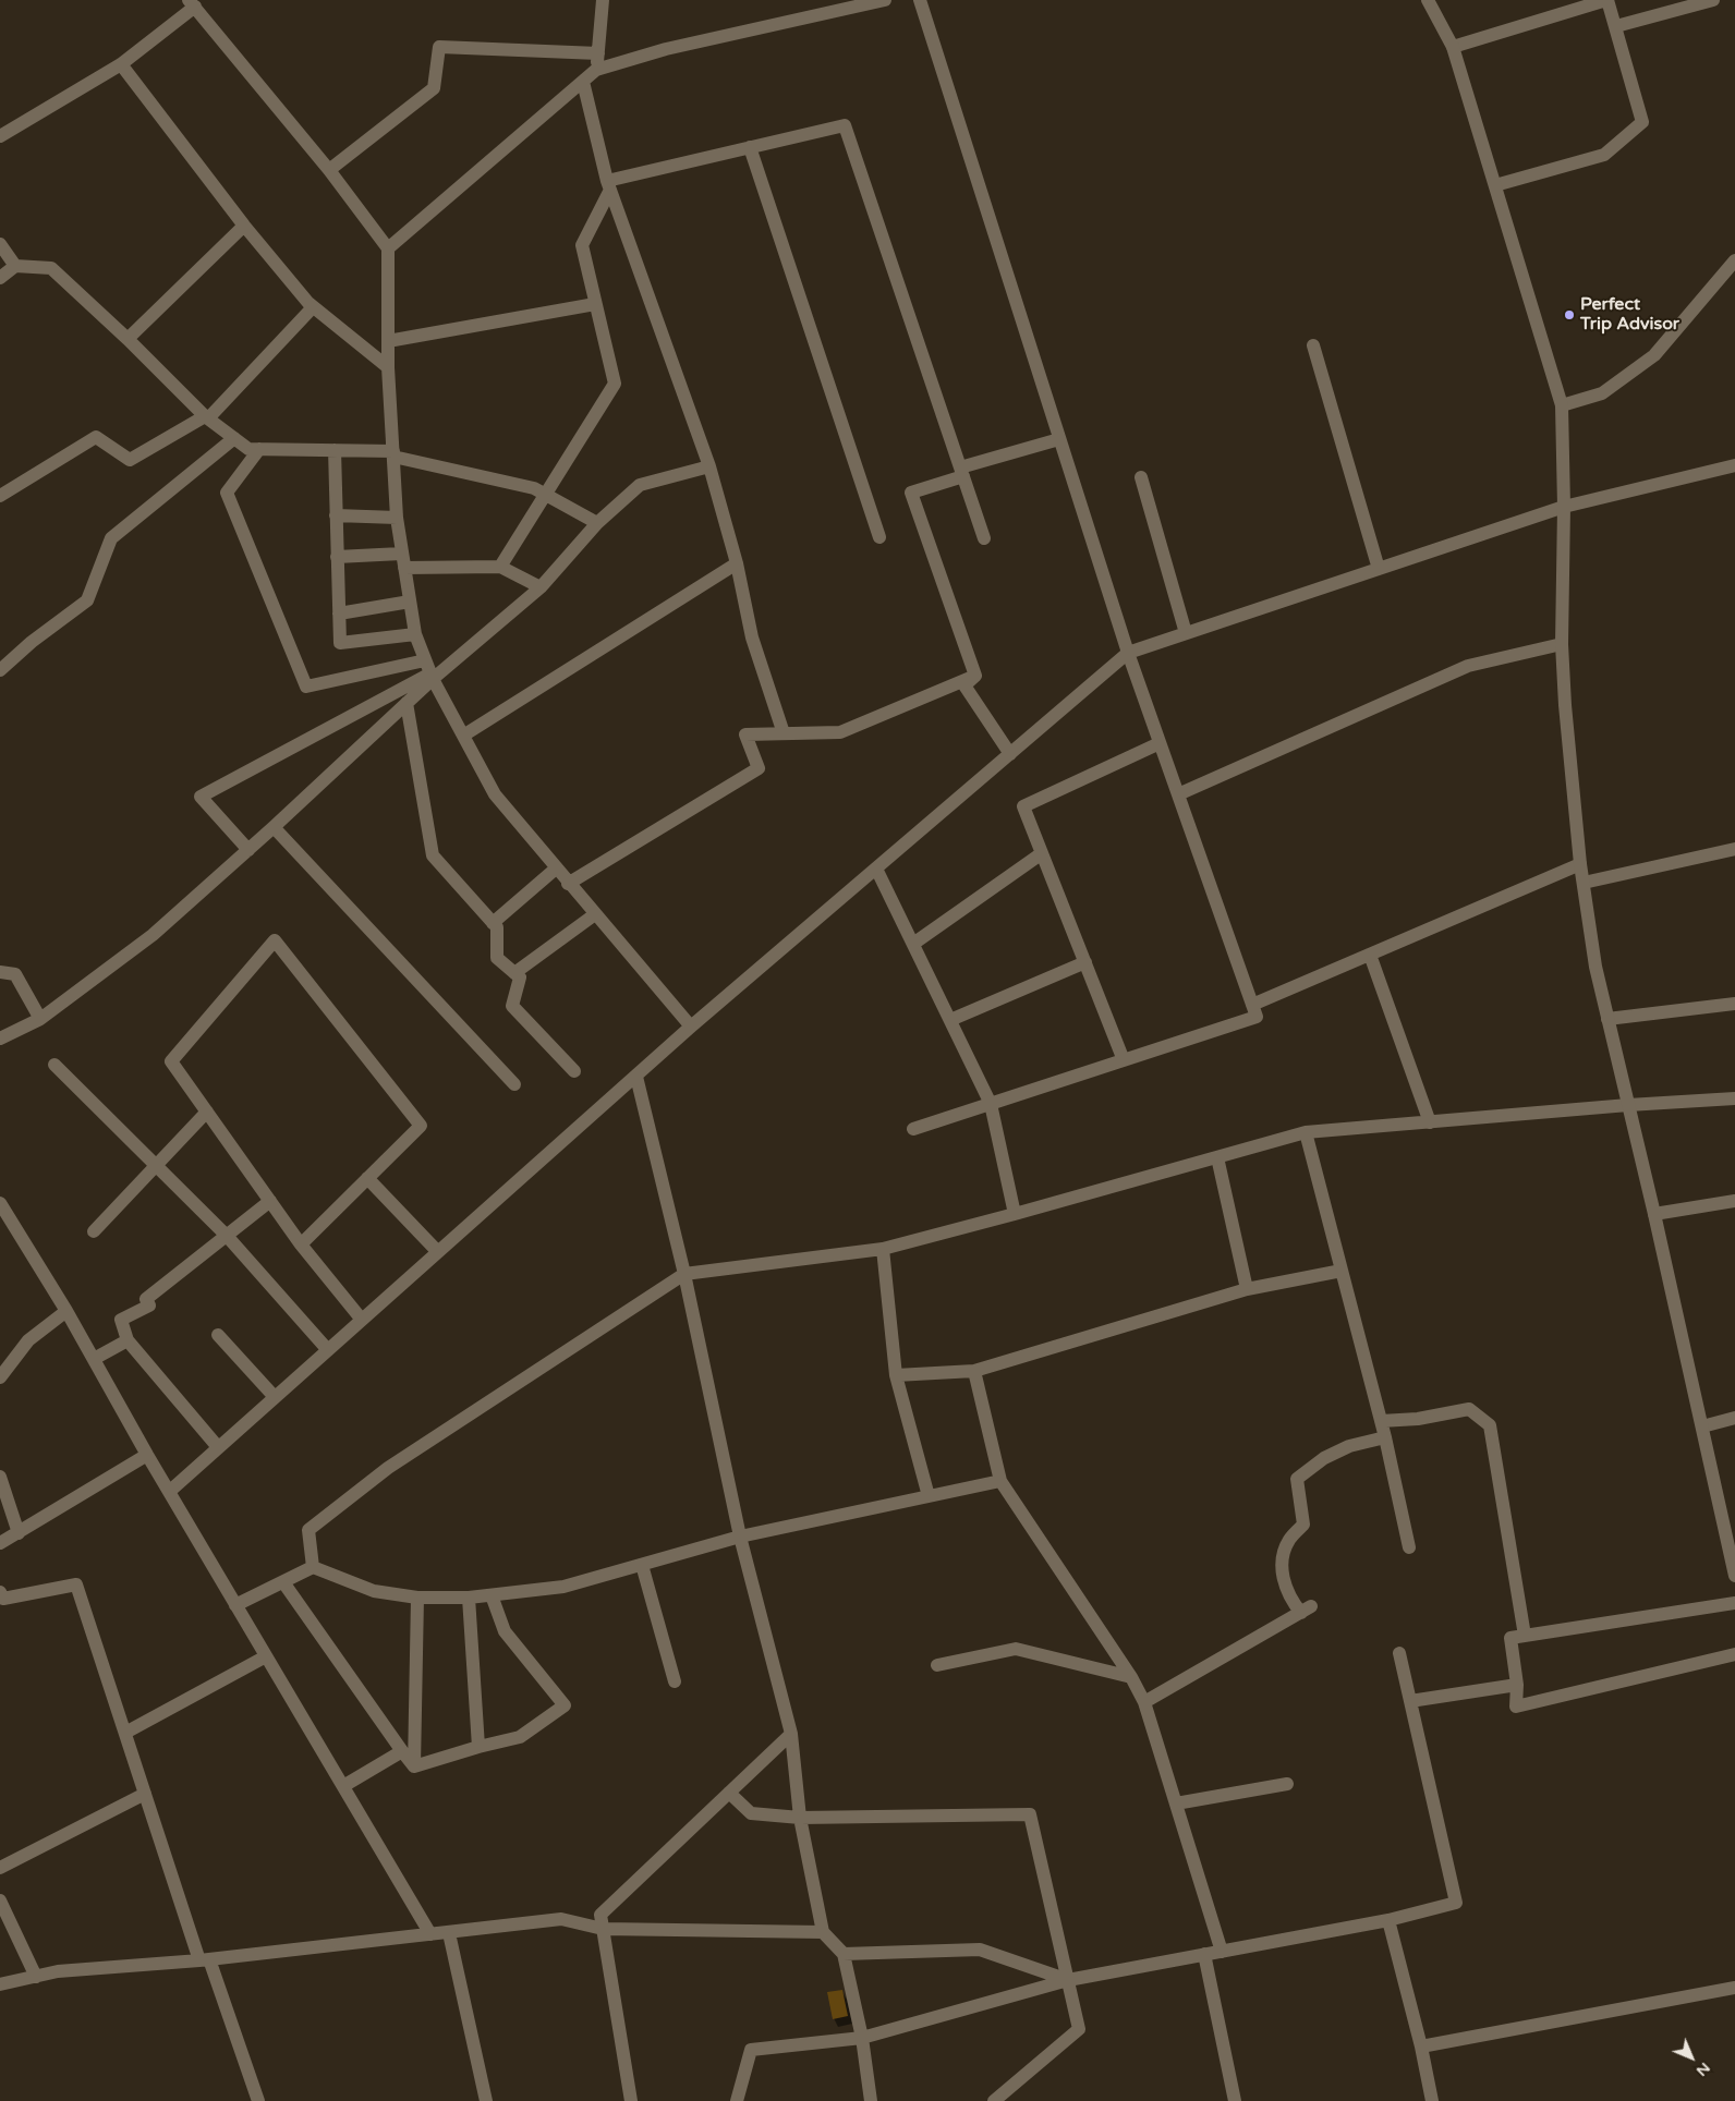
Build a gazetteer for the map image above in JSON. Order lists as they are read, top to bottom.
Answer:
{
  "places": ["Perfect Trip Advisor"],
  "north": "bottom right"
}
